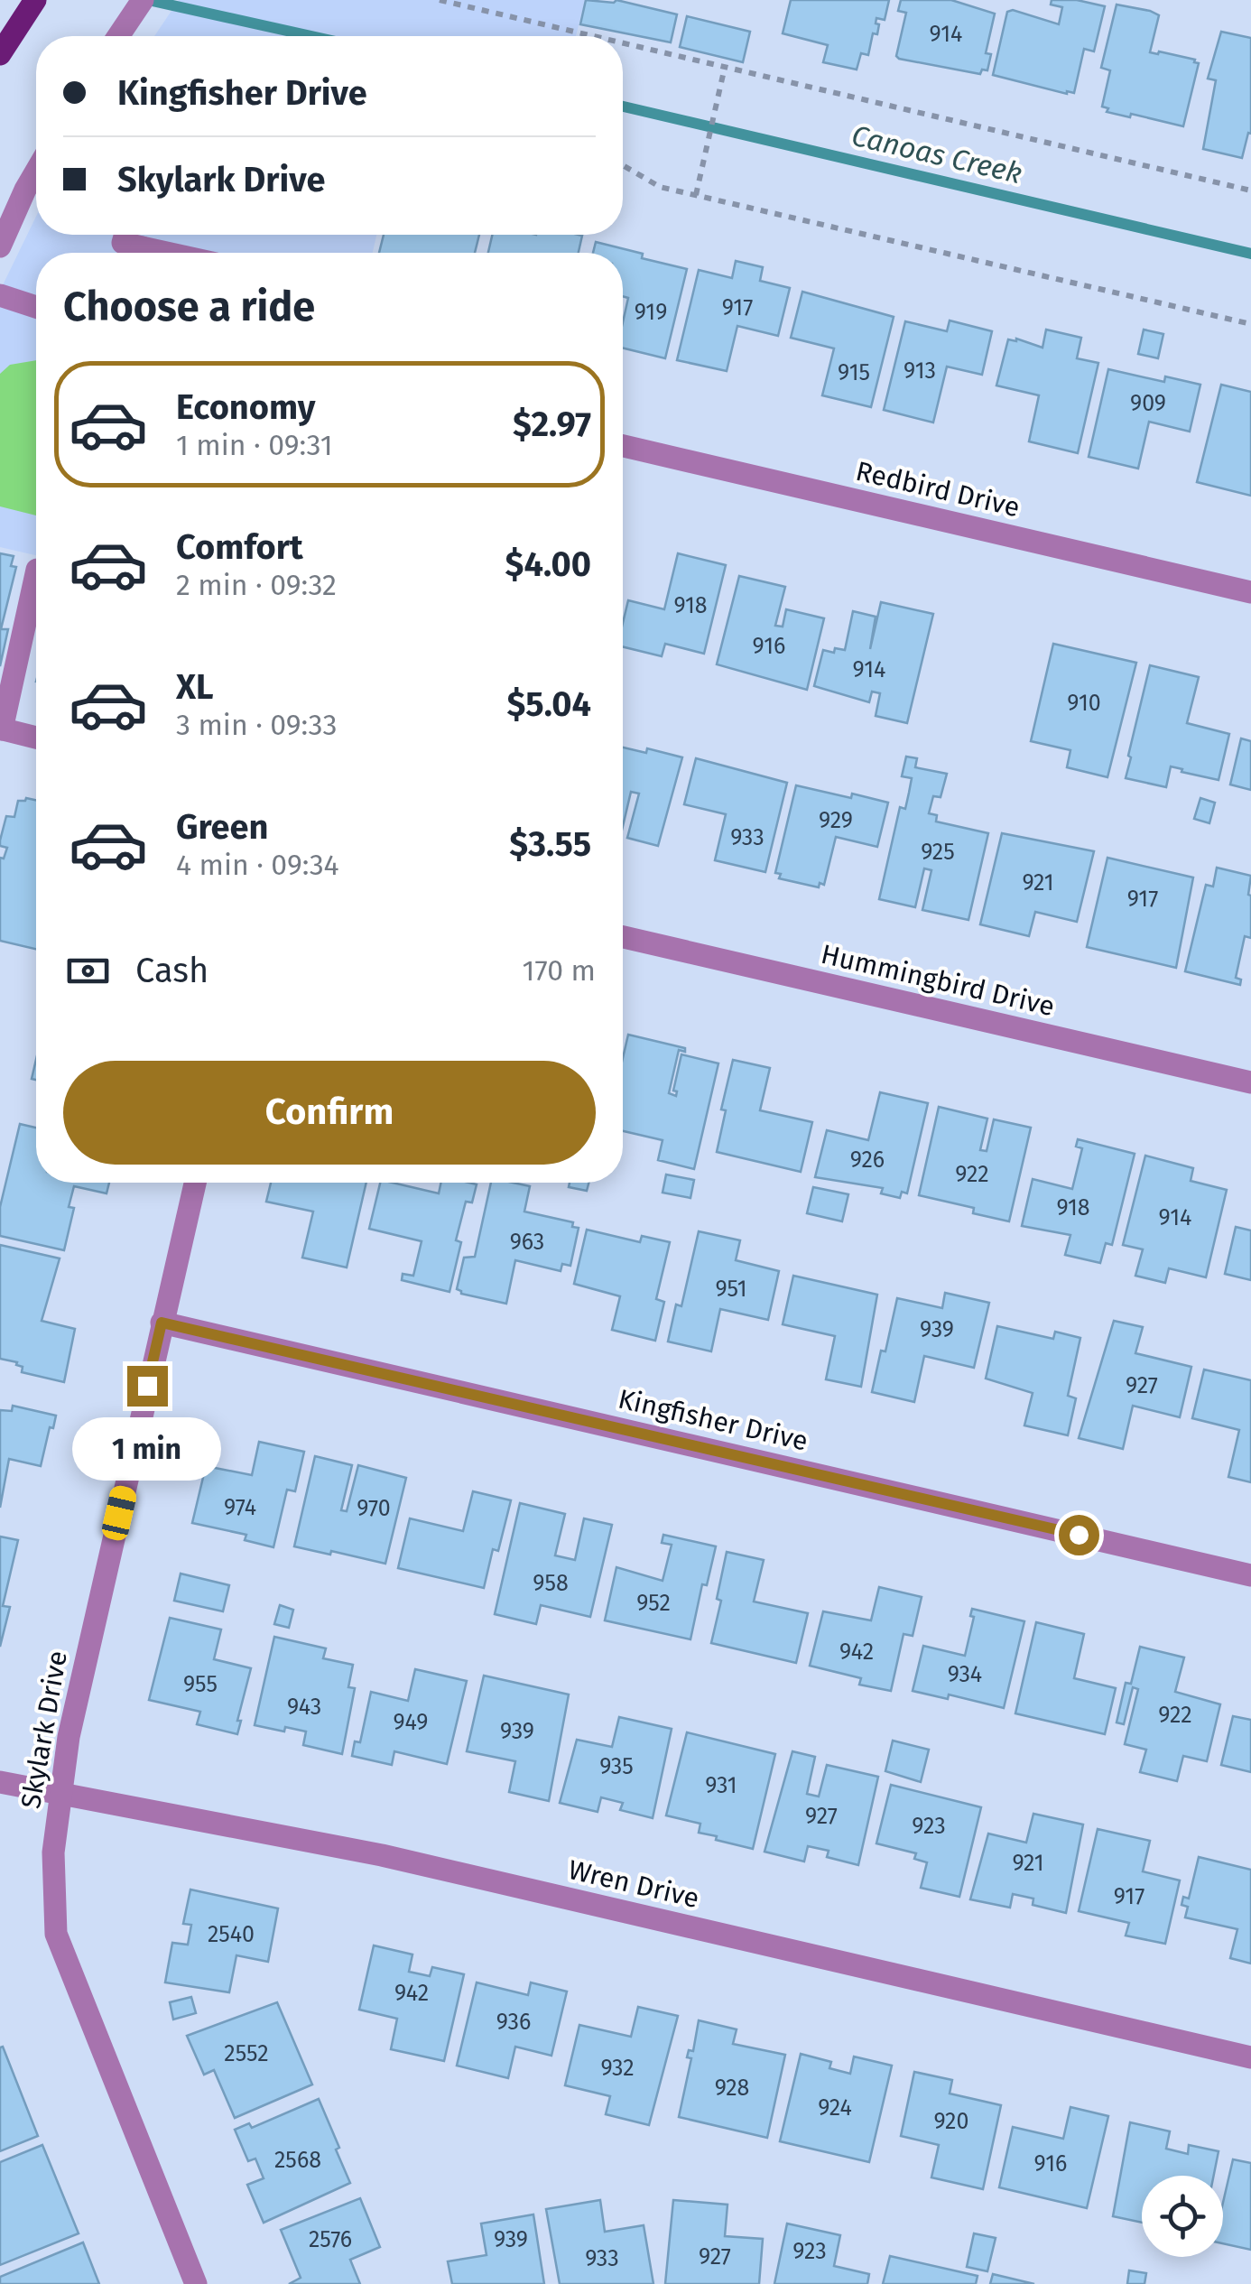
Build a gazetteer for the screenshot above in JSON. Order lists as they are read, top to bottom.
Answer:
{
  "streets": {
    "street": [
      "Redbird Drive",
      "Hummingbird Drive",
      "Kingfisher Drive",
      "Skylark Drive",
      "Wren Drive"
    ]
  },
  "crossings": [
    ["Kingfisher Drive", "Skylark Drive"],
    ["Skylark Drive", "Wren Drive"]
  ],
  "water": ["Canoas Creek"],
  "house_numbers": [
    "914",
    "917",
    "919",
    "913",
    "915",
    "909",
    "918",
    "916",
    "914",
    "910",
    "929",
    "933",
    "925",
    "921",
    "917",
    "926",
    "922",
    "918",
    "914",
    "963",
    "951",
    "939",
    "927",
    "974",
    "970",
    "958",
    "952",
    "942",
    "934",
    "955",
    "943",
    "922",
    "949",
    "939",
    "935",
    "931",
    "927",
    "923",
    "921",
    "917",
    "2540",
    "942",
    "936",
    "2552",
    "932",
    "928",
    "924",
    "920",
    "2568",
    "916",
    "2576",
    "939",
    "923",
    "927",
    "933"
  ],
  "page": {
    "banner": ["Kingfisher Drive", "Skylark Drive"],
    "heading": "Choose a ride",
    "list": [
      {
        "name": "Economy",
        "note": "1 min · 09:31",
        "value": "$2.97"
      },
      {
        "name": "Comfort",
        "note": "2 min · 09:32",
        "value": "$4.00"
      },
      {
        "name": "XL",
        "note": "3 min · 09:33",
        "value": "$5.04"
      },
      {
        "name": "Green",
        "note": "4 min · 09:34",
        "value": "$3.55"
      }
    ],
    "pay": ["Cash", "170 m"],
    "buttons": "Confirm",
    "bubble": "1 min"
  }
}
